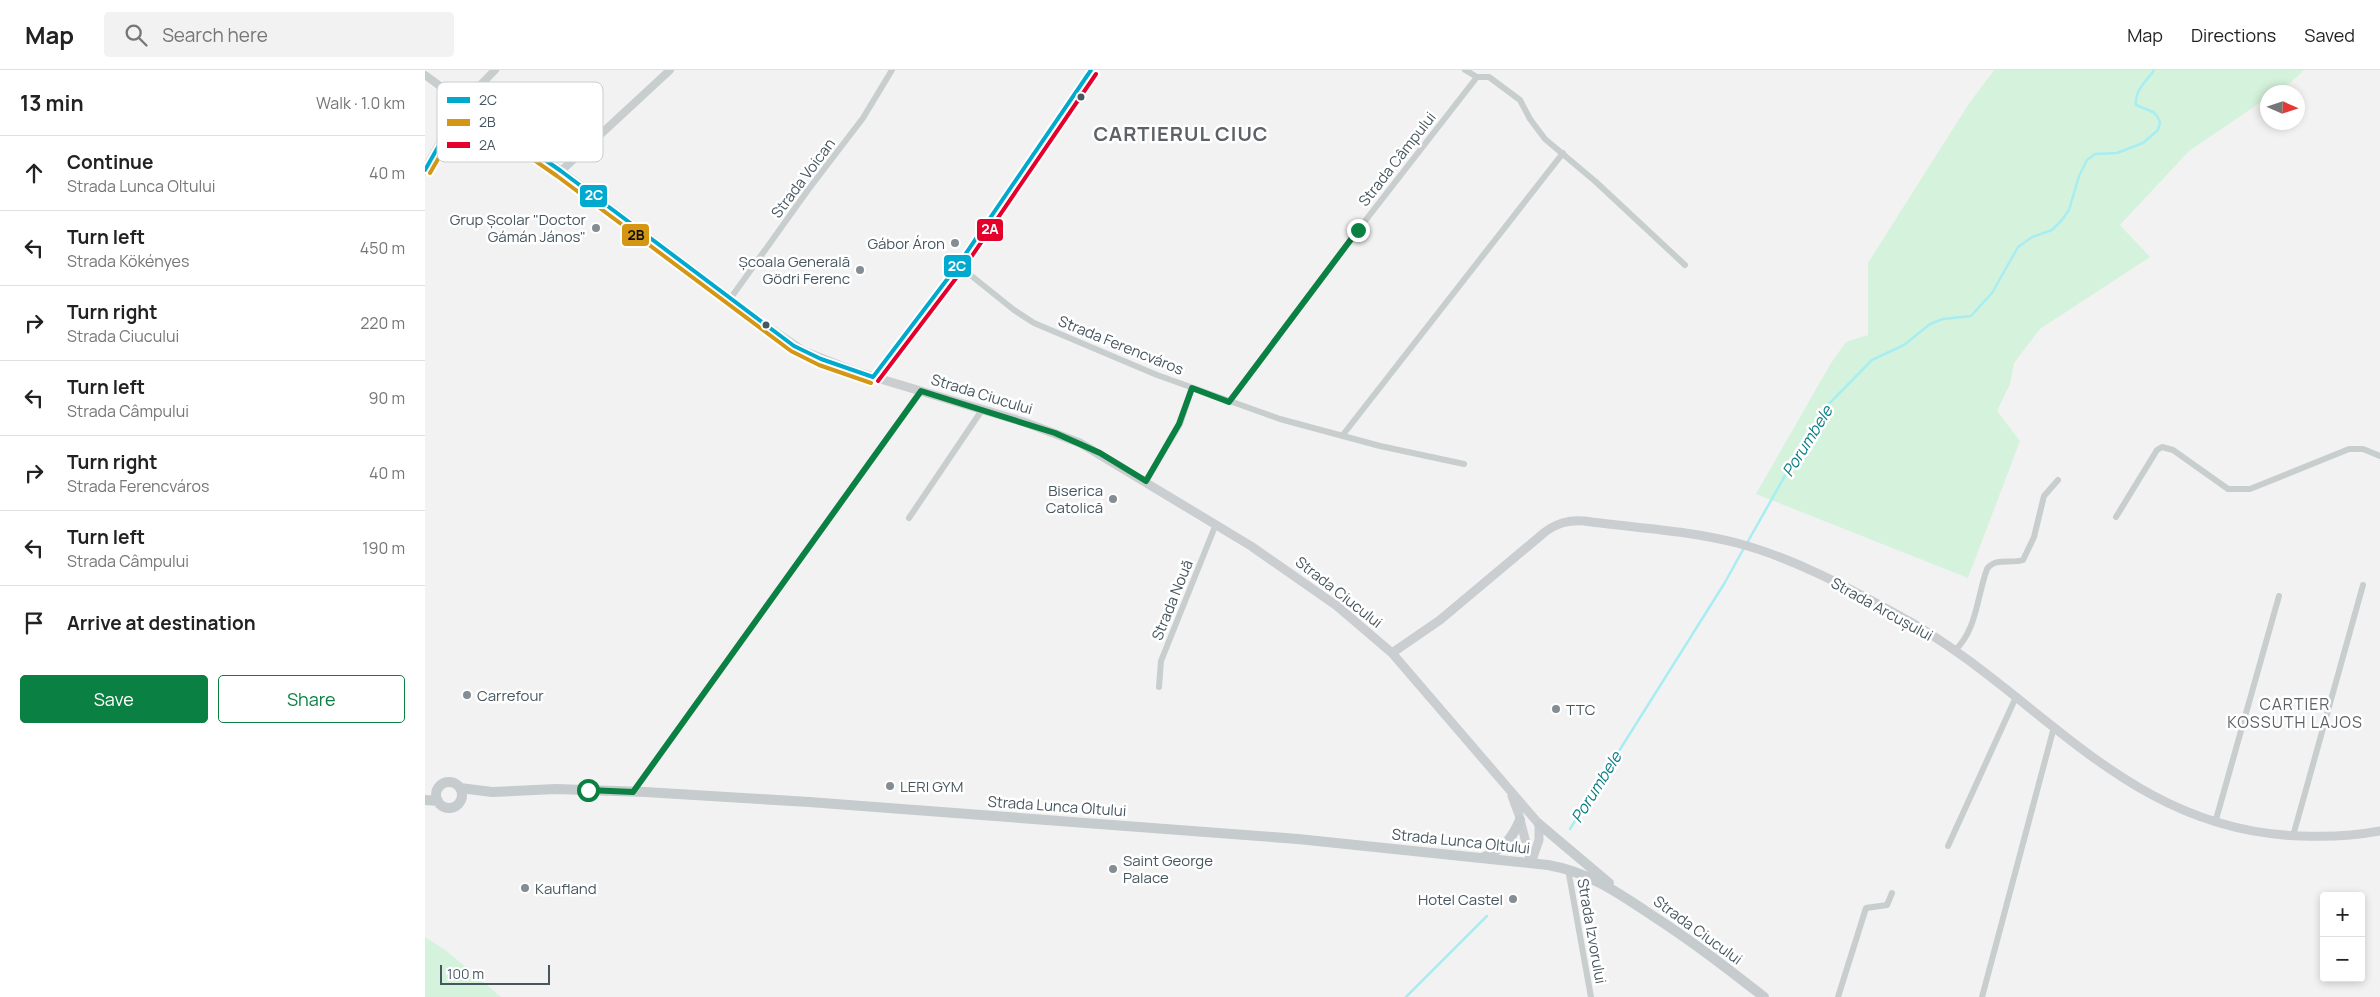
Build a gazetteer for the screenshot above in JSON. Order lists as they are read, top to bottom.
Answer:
{
  "streets": {
    "main road": ["Strada Ciucului", "Strada Arcușului", "Strada Lunca Oltului"],
    "street": [
      "Strada Câmpului",
      "Strada Voican",
      "Strada Ferencváros",
      "Strada Nouă",
      "Strada Izvorului"
    ]
  },
  "crossings": [
    ["Strada Câmpului", "Strada Ferencváros"],
    ["Strada Voican", "Strada Ciucului"],
    ["Strada Ciucului", "Strada Nouă"],
    ["Strada Ciucului", "Strada Arcușului"],
    ["Strada Ciucului", "Strada Lunca Oltului"],
    ["Strada Lunca Oltului", "Strada Izvorului"]
  ],
  "districts": ["CARTIERUL CIUC", "CARTIER KOSSUTH LAJOS"],
  "water": ["Porumbele"],
  "places": [
    "Grup Școlar \"Doctor Gámán János\"",
    "Gábor Áron",
    "Școala Generală Gödri Ferenc",
    "Biserica Catolică",
    "Carrefour",
    "TTC",
    "LERI GYM",
    "Saint George Palace",
    "Kaufland",
    "Hotel Castel"
  ],
  "lines": ["transit line 2C", "transit line 2A", "transit line 2B"],
  "legend": ["2C", "2B", "2A"],
  "scale_bar": "100 m",
  "north": "right",
  "page": {
    "header": "Map",
    "search": "Search here",
    "nav": ["Map", "Directions", "Saved"],
    "heading": ["13 min", "Walk · 1.0 km"],
    "list": [
      ["Continue", "Strada Lunca Oltului", "40 m"],
      ["Turn left", "Strada Kökényes", "450 m"],
      ["Turn right", "Strada Ciucului", "220 m"],
      ["Turn left", "Strada Câmpului", "90 m"],
      ["Turn right", "Strada Ferencváros", "40 m"],
      ["Turn left", "Strada Câmpului", "190 m"],
      "Arrive at destination"
    ],
    "buttons": ["Save", "Share"],
    "map_buttons": ["+", "−"],
    "scale": "100 m"
  }
}
